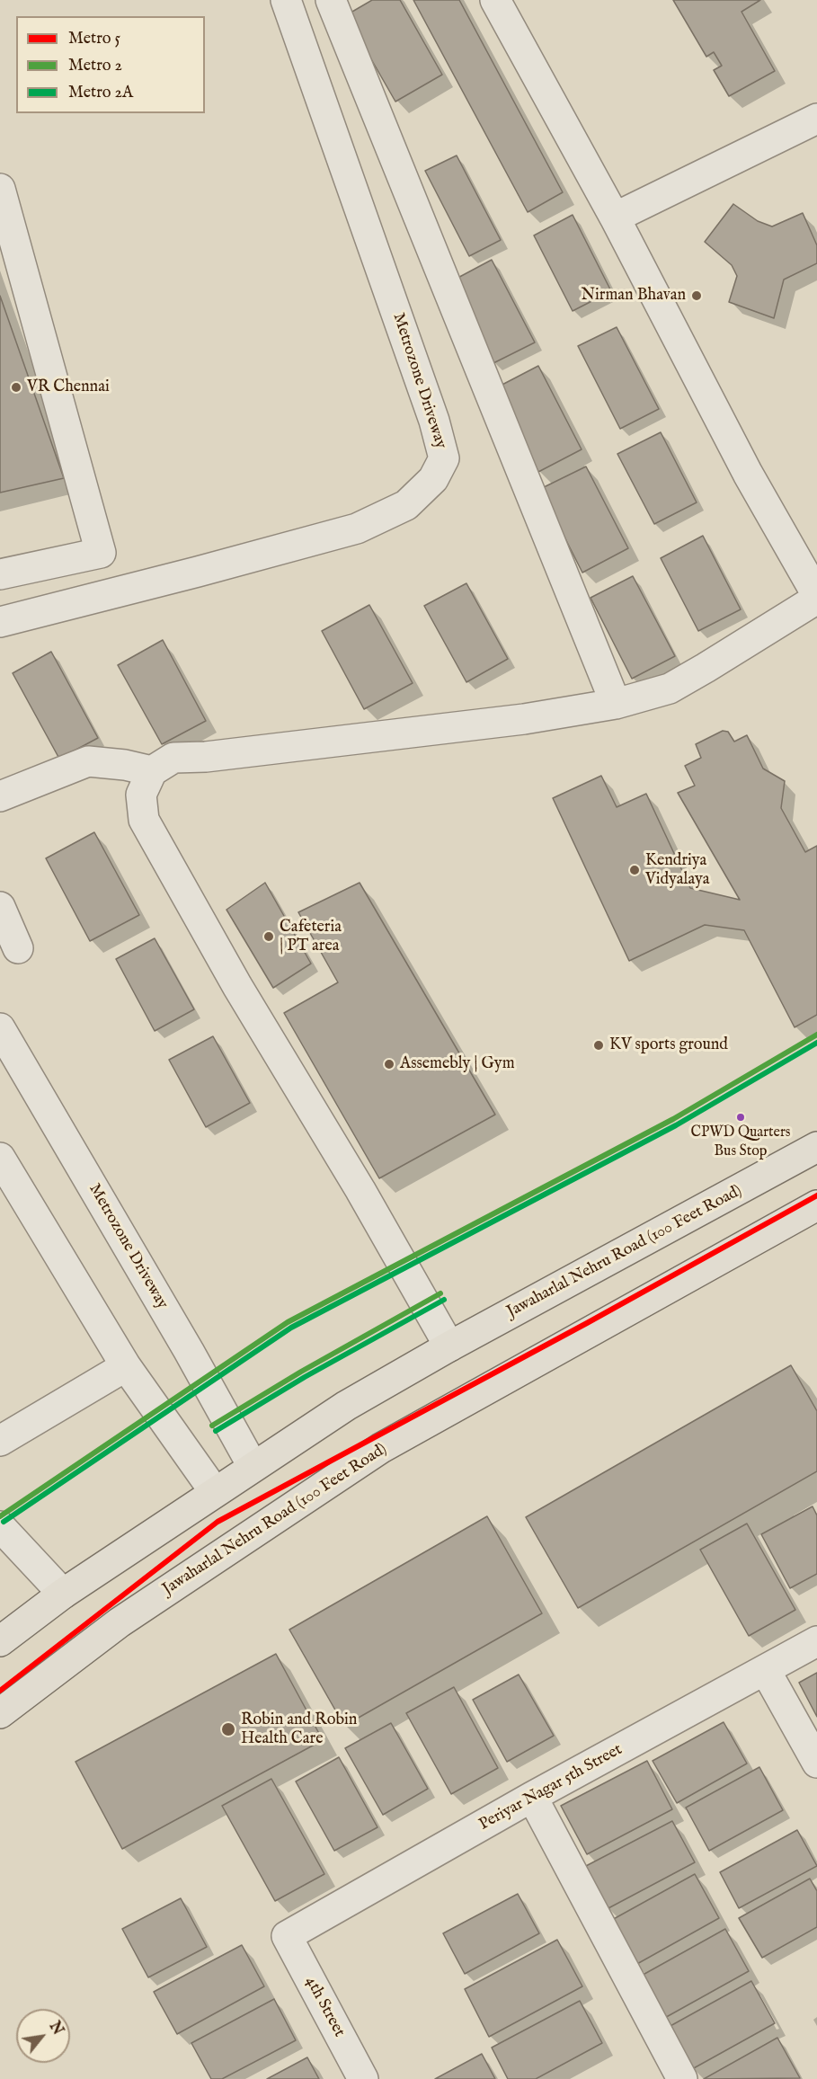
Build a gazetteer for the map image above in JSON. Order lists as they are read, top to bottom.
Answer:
{
  "streets": {
    "main road": ["Jawaharlal Nehru Road (100 Feet Road)"],
    "street": ["Metrozone Driveway", "Periyar Nagar 5th Street", "4th Street"]
  },
  "crossings": [
    ["Metrozone Driveway", "Jawaharlal Nehru Road (100 Feet Road)"],
    ["Periyar Nagar 5th Street", "4th Street"]
  ],
  "places": [
    "Nirman Bhavan",
    "VR Chennai",
    "Kendriya Vidyalaya",
    "Cafeteria | PT area",
    "KV sports ground",
    "Assemebly | Gym",
    "CPWD Quarters Bus Stop",
    "Robin and Robin Health Care"
  ],
  "lines": ["metro line 2", "metro line 2A", "metro line 5"],
  "legend": ["Metro 5", "Metro 2", "Metro 2A"],
  "north": "top right"
}
